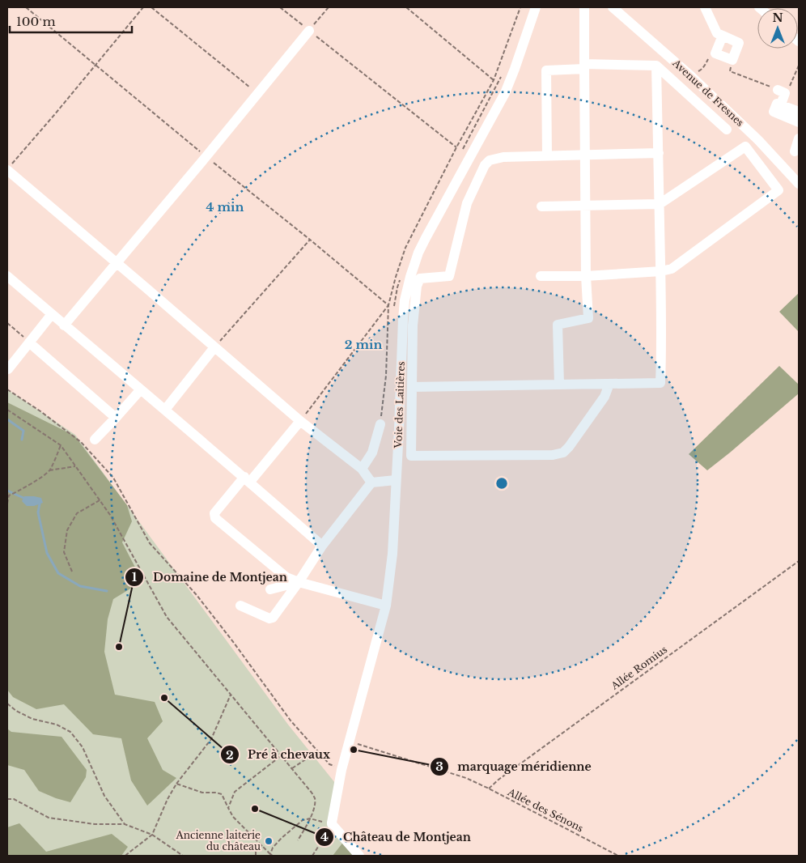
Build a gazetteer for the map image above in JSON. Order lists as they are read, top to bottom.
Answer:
{
  "streets": {
    "street": ["Avenue de Fresnes", "Voie des Laitières"],
    "path": ["Allée Romius", "Allée des Sénons"]
  },
  "crossings": [
    ["Voie des Laitières", "Allée des Sénons"],
    ["Allée Romius", "Allée des Sénons"]
  ],
  "places": [
    "Domaine de Montjean",
    "Pré à chevaux",
    "marquage méridienne",
    "Château de Montjean",
    "Ancienne laiterie du château"
  ],
  "scale_bar": "100 m",
  "north": "top",
  "rings": ["4 min", "2 min"]
}
